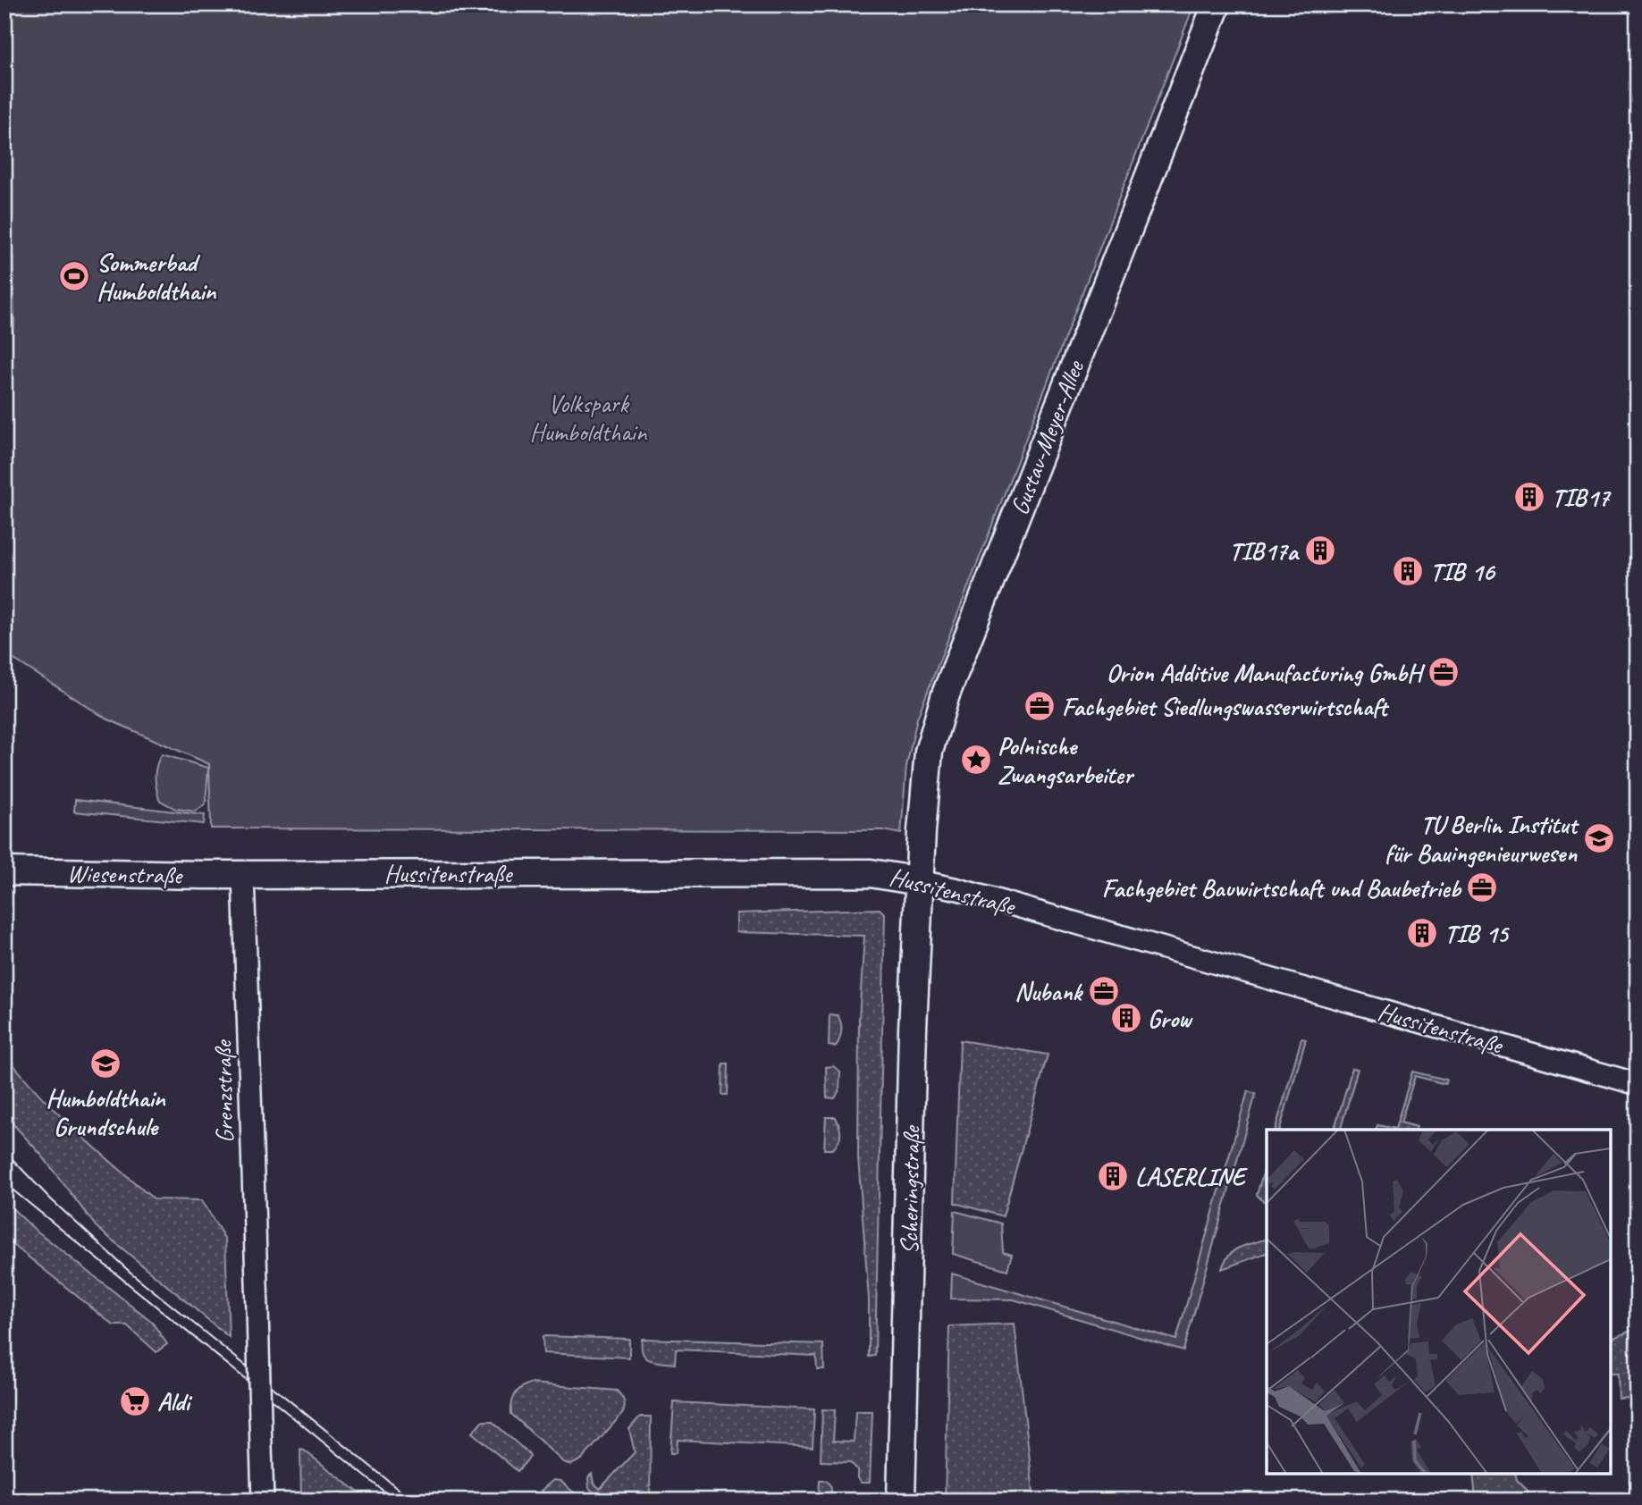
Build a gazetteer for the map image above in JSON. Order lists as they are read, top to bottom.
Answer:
{
  "streets": {
    "street": [
      "Gustav-Meyer-Allee",
      "Hussitenstraße",
      "Wiesenstraße",
      "Grenzstraße",
      "Scheringstraße"
    ]
  },
  "crossings": [
    ["Gustav-Meyer-Allee", "Hussitenstraße"],
    ["Gustav-Meyer-Allee", "Scheringstraße"],
    ["Hussitenstraße", "Wiesenstraße"],
    ["Hussitenstraße", "Grenzstraße"],
    ["Hussitenstraße", "Scheringstraße"],
    ["Wiesenstraße", "Grenzstraße"]
  ],
  "parks": ["Volkspark Humboldthain"],
  "places": {
    "sports": ["Sommerbad Humboldthain"],
    "building": [
      "TIB17",
      "TIB17a",
      "TIB 16",
      "TIB 15",
      "Grow",
      "LASERLINE"
    ],
    "office": [
      "Orion Additive Manufacturing GmbH",
      "Fachgebiet Siedlungswasserwirtschaft",
      "Fachgebiet Bauwirtschaft und Baubetrieb",
      "Nubank"
    ],
    "place": ["Polnische Zwangsarbeiter"],
    "school or university": ["TU Berlin Institut für Bauingenieurwesen", "Humboldthain Grundschule"],
    "supermarket": ["Aldi"]
  }
}
